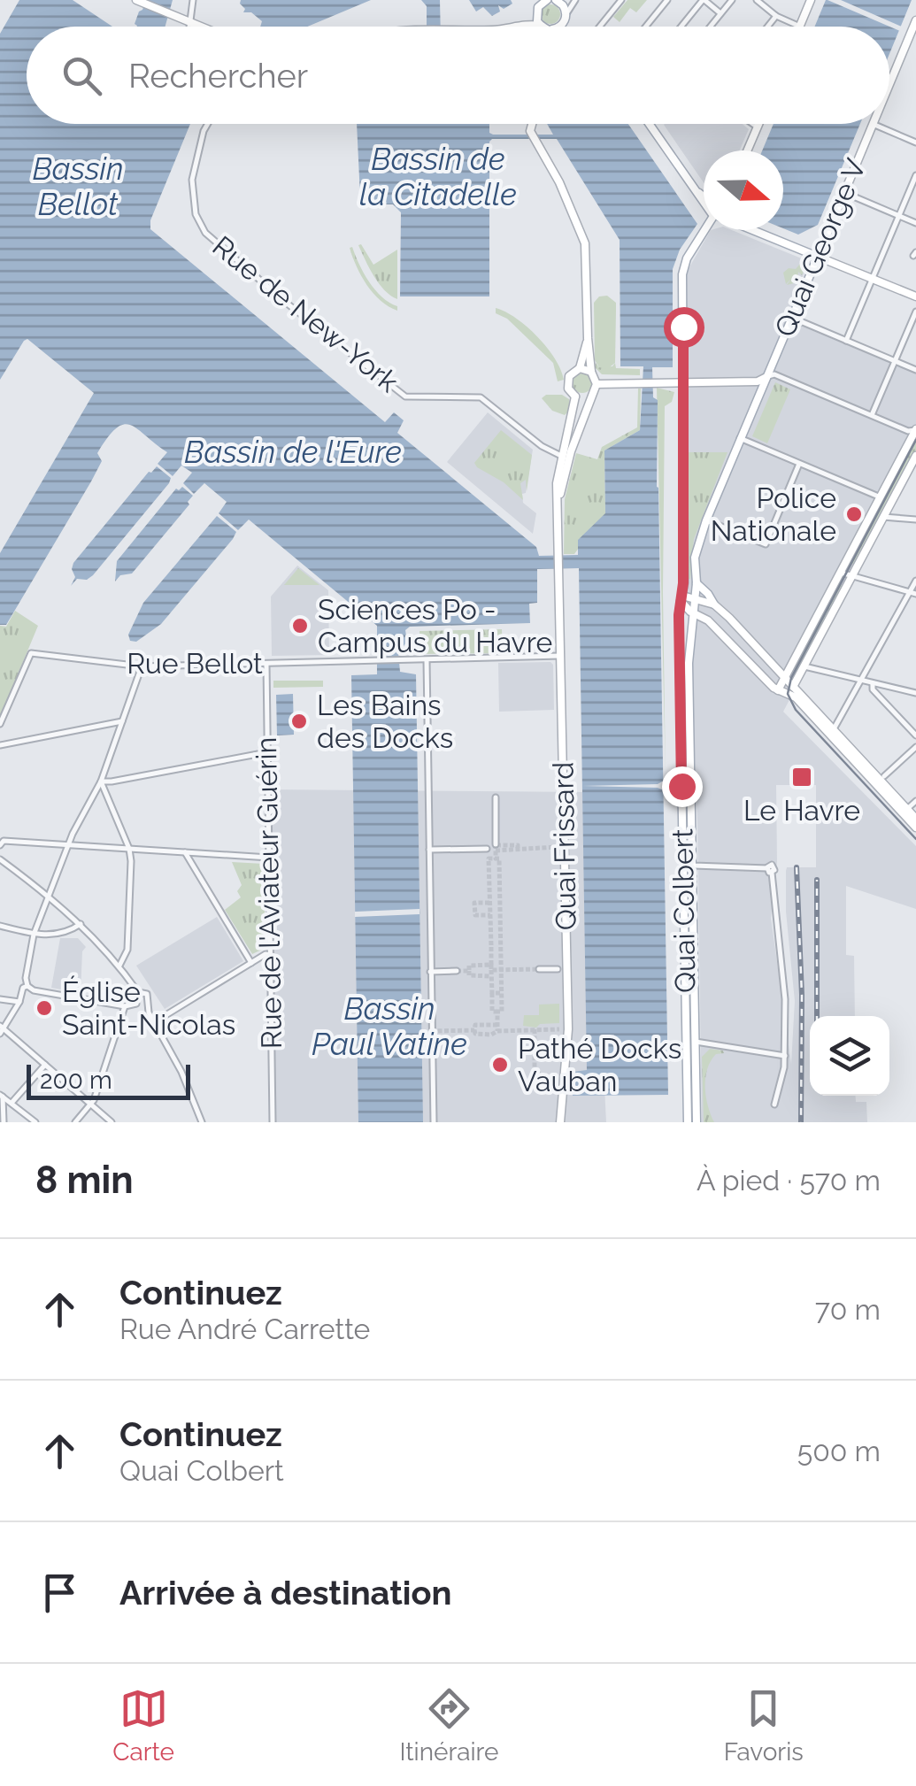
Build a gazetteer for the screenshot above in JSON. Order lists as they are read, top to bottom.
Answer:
{
  "streets": {
    "main road": ["Quai George V", "Quai Frissard", "Quai Colbert"],
    "street": ["Rue de New-York", "Rue Bellot", "Rue de l'Aviateur Guérin"]
  },
  "crossings": [
    ["Quai George V", "Quai Colbert"],
    ["Rue de New-York", "Quai Frissard"],
    ["Rue Bellot", "Quai Frissard"],
    ["Rue Bellot", "Rue de l'Aviateur Guérin"]
  ],
  "water": [
    "Bassin de la Citadelle",
    "Bassin Bellot",
    "Bassin de l'Eure",
    "Bassin Paul Vatine"
  ],
  "places": {
    "other": [
      "Police Nationale",
      "Sciences Po - Campus du Havre",
      "Les Bains des Docks",
      "Église Saint-Nicolas",
      "Pathé Docks Vauban"
    ],
    "transit": ["Le Havre"]
  },
  "scale_bar": "200 m",
  "north": "right",
  "page": {
    "search": "Rechercher",
    "scale": "200 m",
    "heading": ["8 min", "À pied · 570 m"],
    "list": [
      ["Continuez", "Rue André Carrette", "70 m"],
      ["Continuez", "Quai Colbert", "500 m"],
      "Arrivée à destination"
    ],
    "nav": ["Carte", "Itinéraire", "Favoris"]
  }
}
